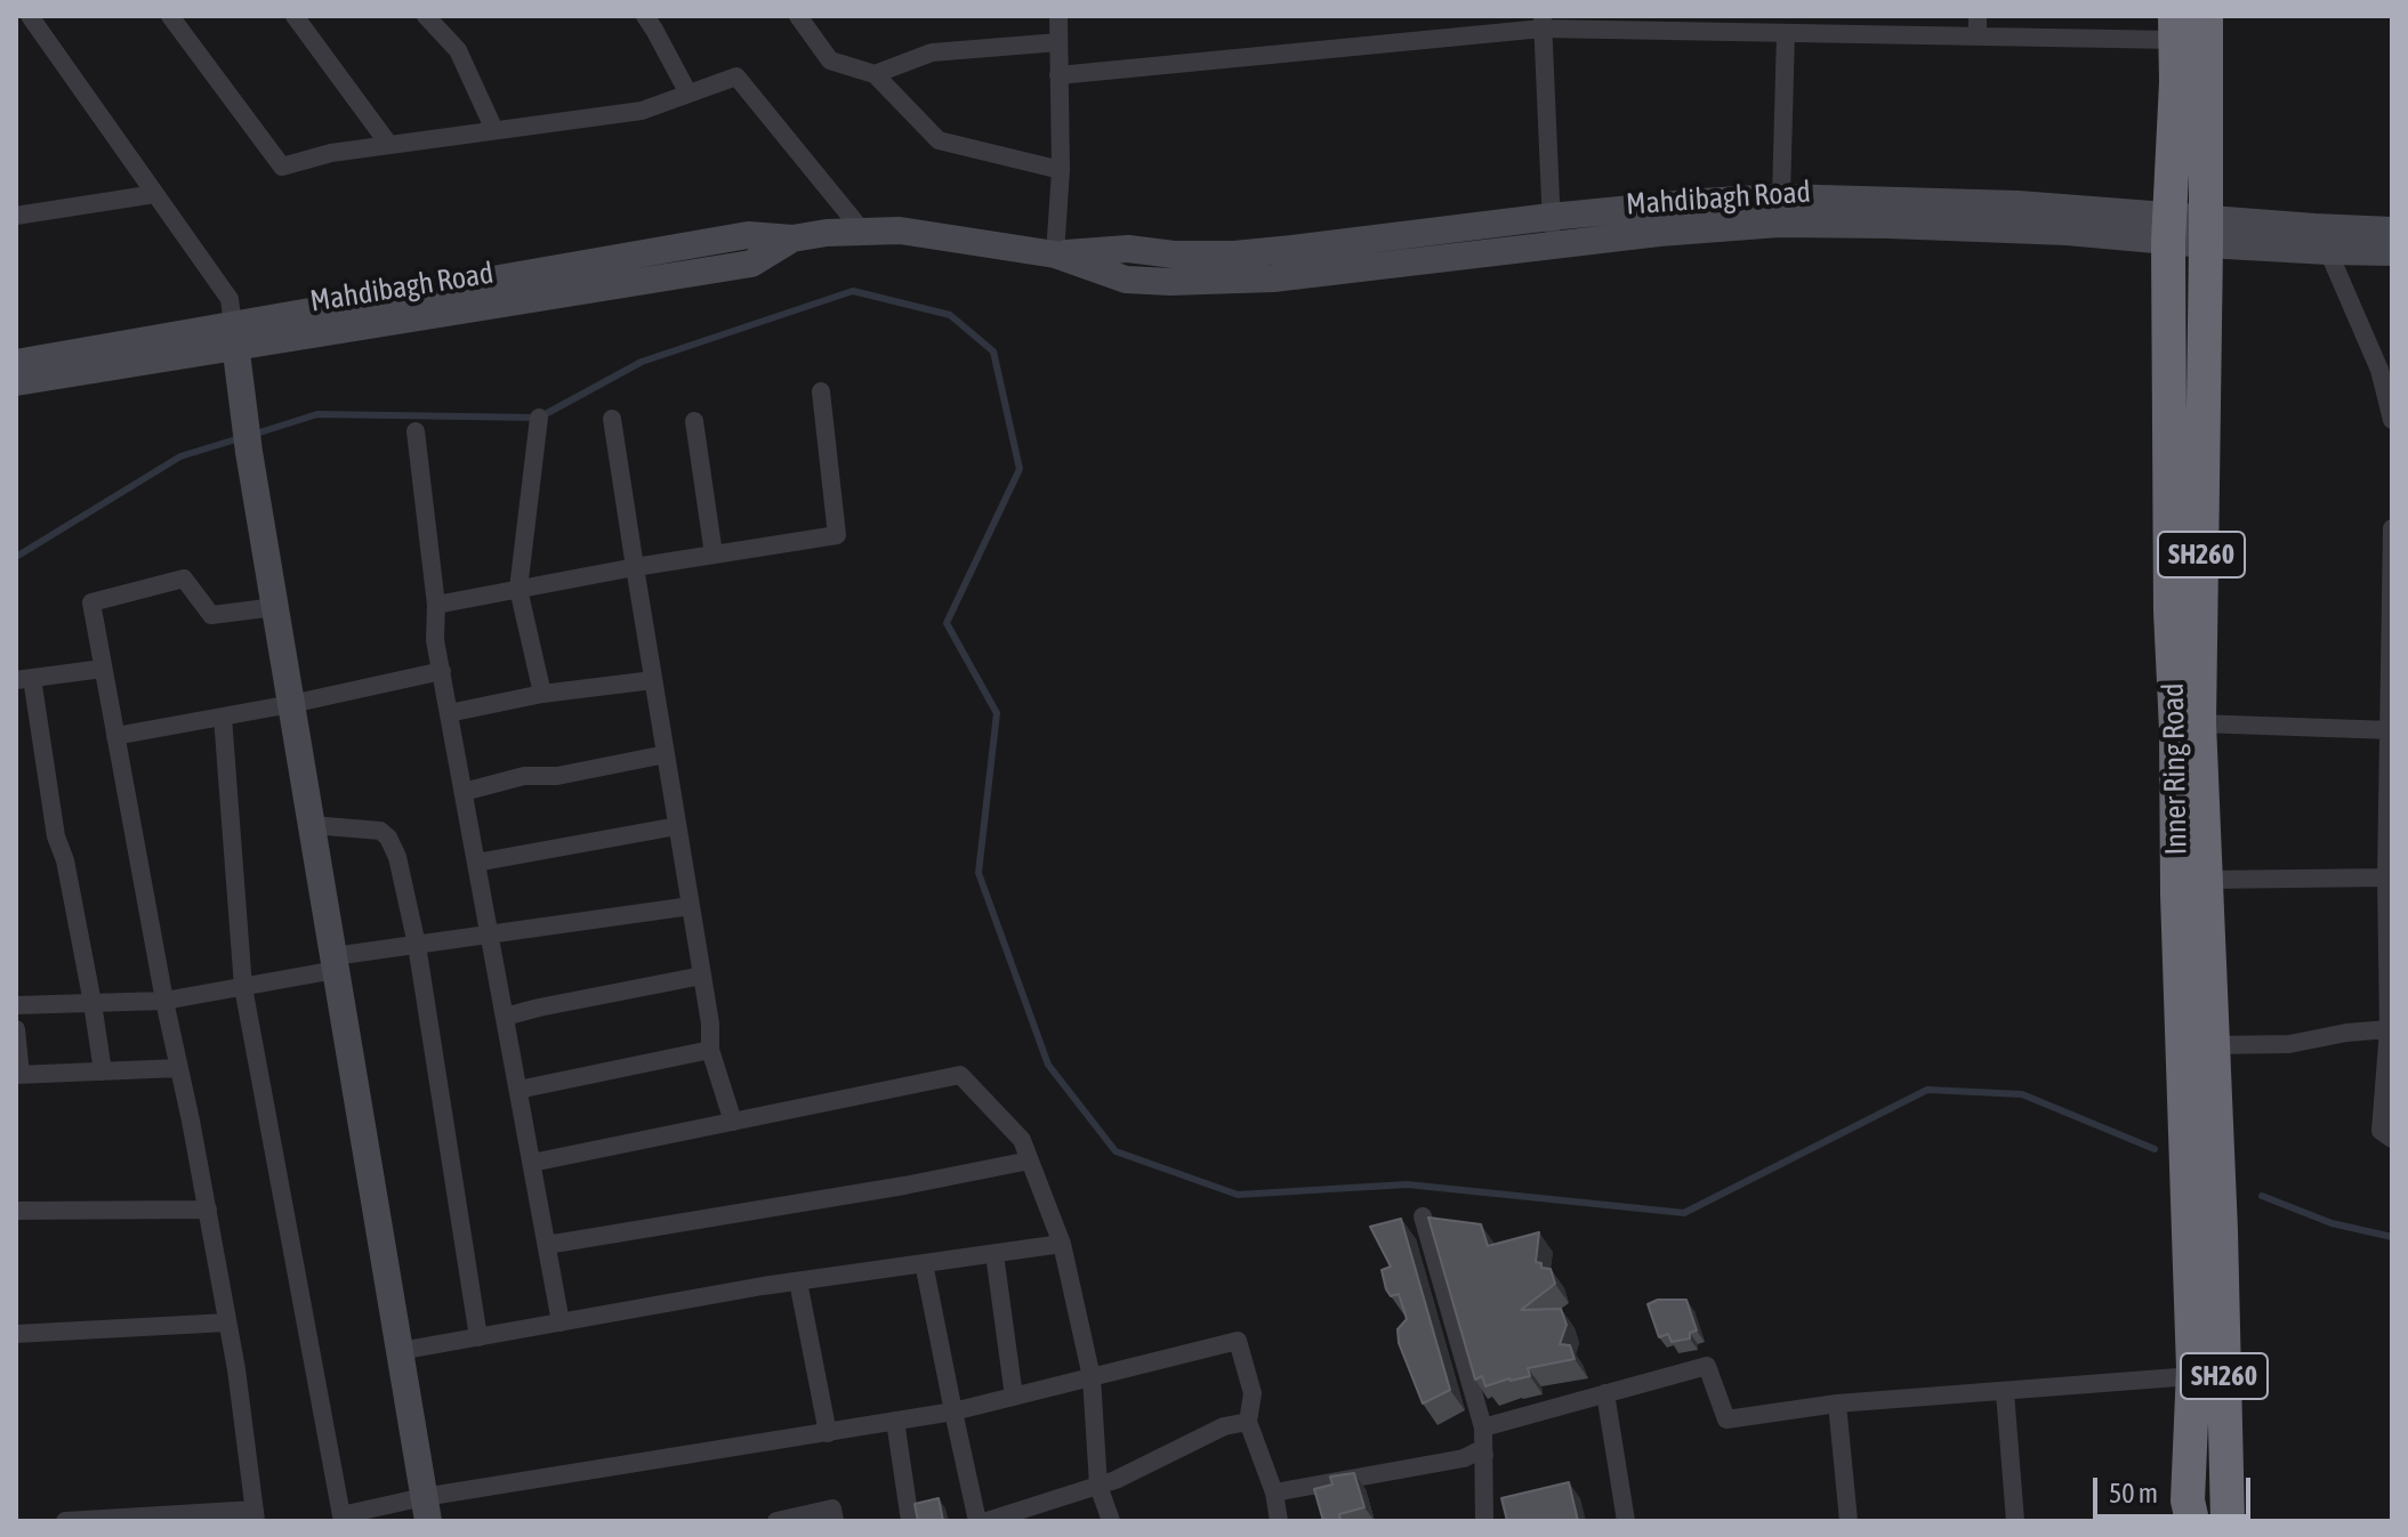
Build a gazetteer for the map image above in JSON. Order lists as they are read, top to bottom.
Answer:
{
  "streets": {
    "highway": ["SH260", "Inner Ring Road"],
    "street": ["Mahdibagh Road"]
  },
  "crossings": [
    ["Mahdibagh Road", "Inner Ring Road"],
    ["SH260", "Inner Ring Road"]
  ],
  "scale_bar": "50 m"
}
